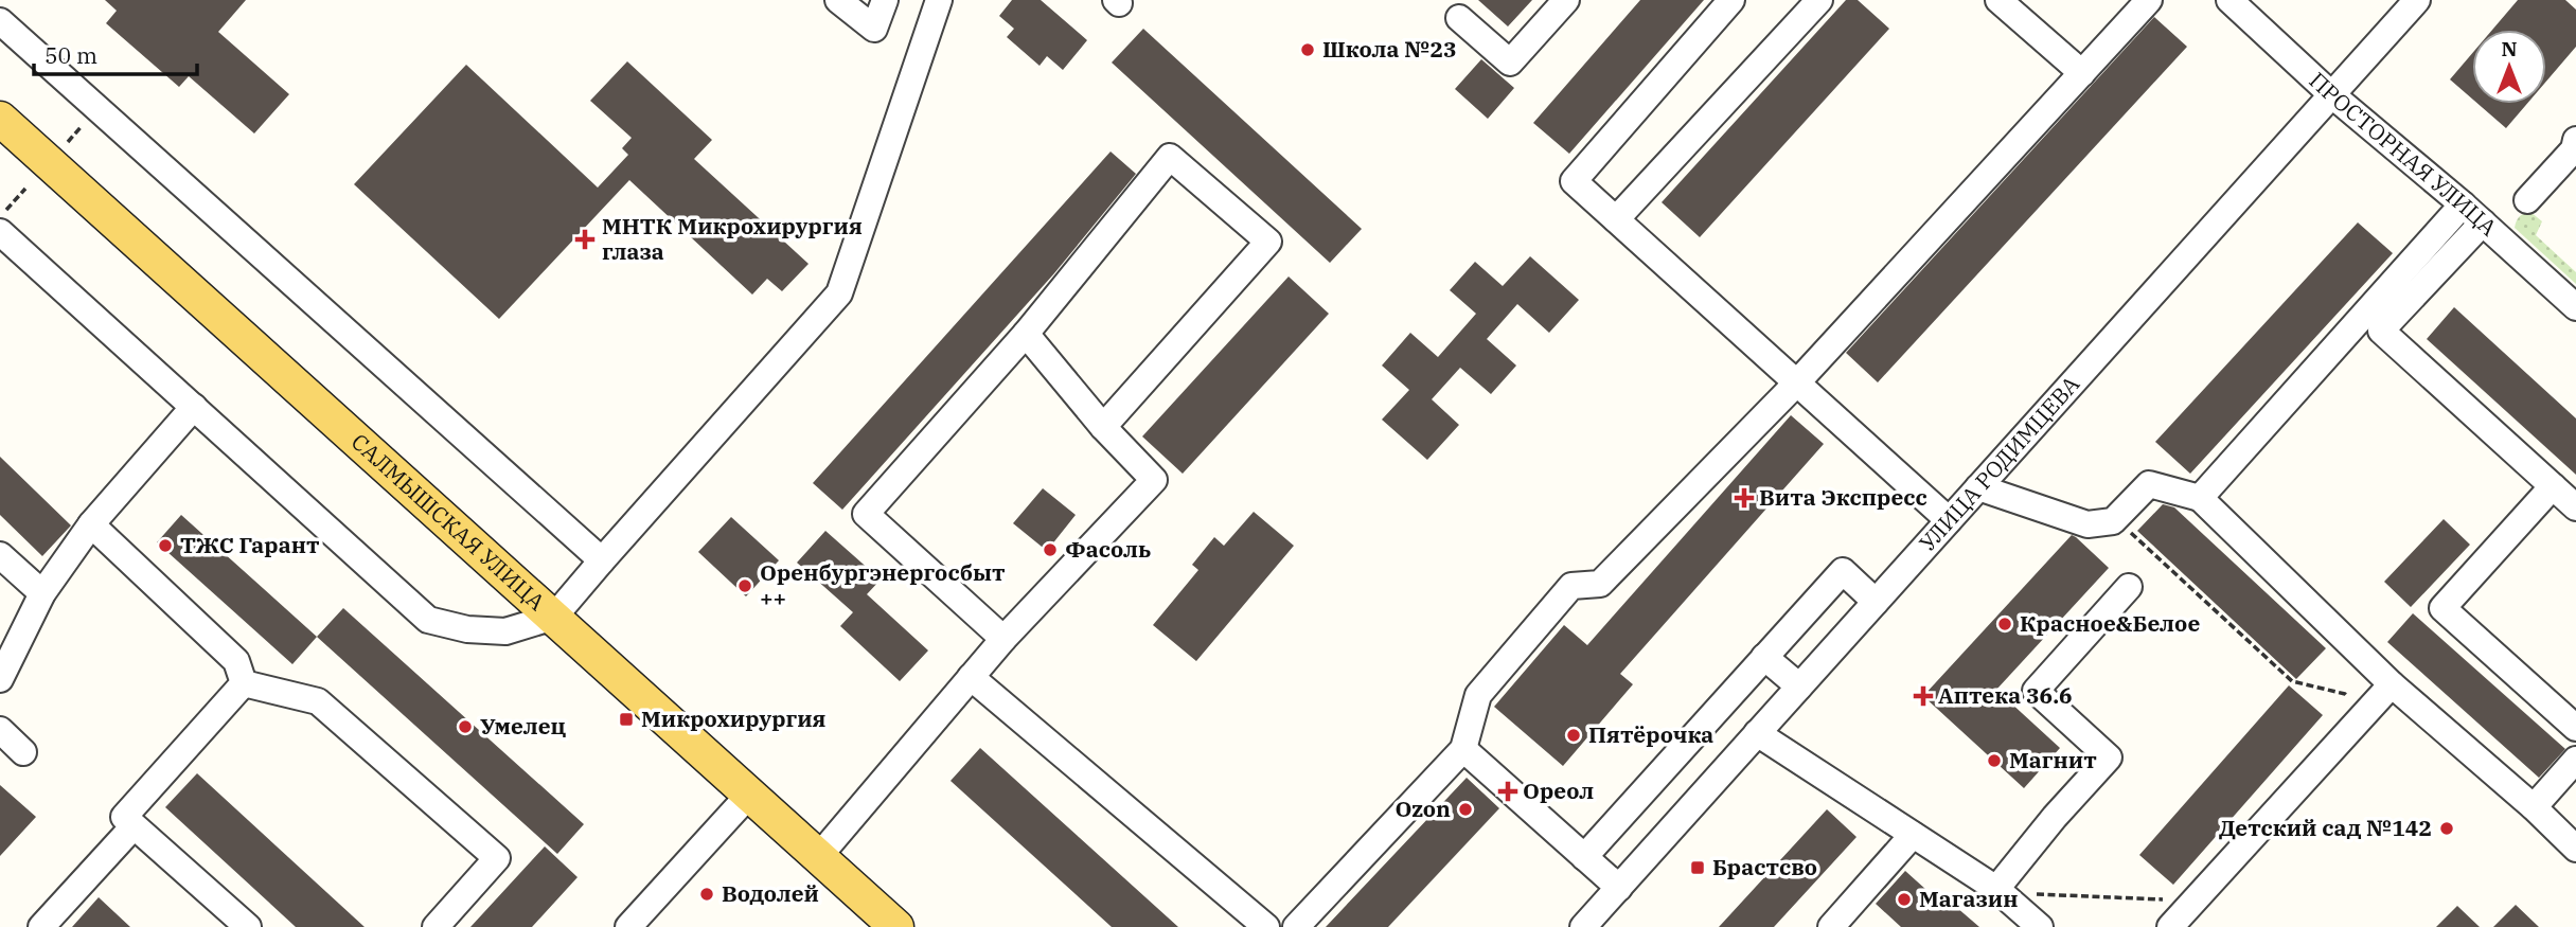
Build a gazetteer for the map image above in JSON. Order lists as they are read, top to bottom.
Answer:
{
  "streets": {
    "main road": ["САЛМЫШСКАЯ УЛИЦА"],
    "street": ["ПРОСТОРНАЯ УЛИЦА", "УЛИЦА РОДИМЦЕВА"]
  },
  "crossings": [
    ["ПРОСТОРНАЯ УЛИЦА", "УЛИЦА РОДИМЦЕВА"]
  ],
  "places": {
    "other": [
      "Школа №23",
      "ТЖС Гарант",
      "Фасоль",
      "Оренбургэнергосбыт ++",
      "Красное&Белое",
      "Умелец",
      "Пятёрочка",
      "Магнит",
      "Ozon",
      "Детский сад №142",
      "Водолей",
      "Магазин"
    ],
    "health": [
      "МНТК Микрохирургия глаза",
      "Вита Экспресс",
      "Аптека 36.6",
      "Ореол"
    ],
    "transit": ["Микрохирургия", "Брастсво"]
  },
  "scale_bar": "50 m",
  "north": "top"
}
